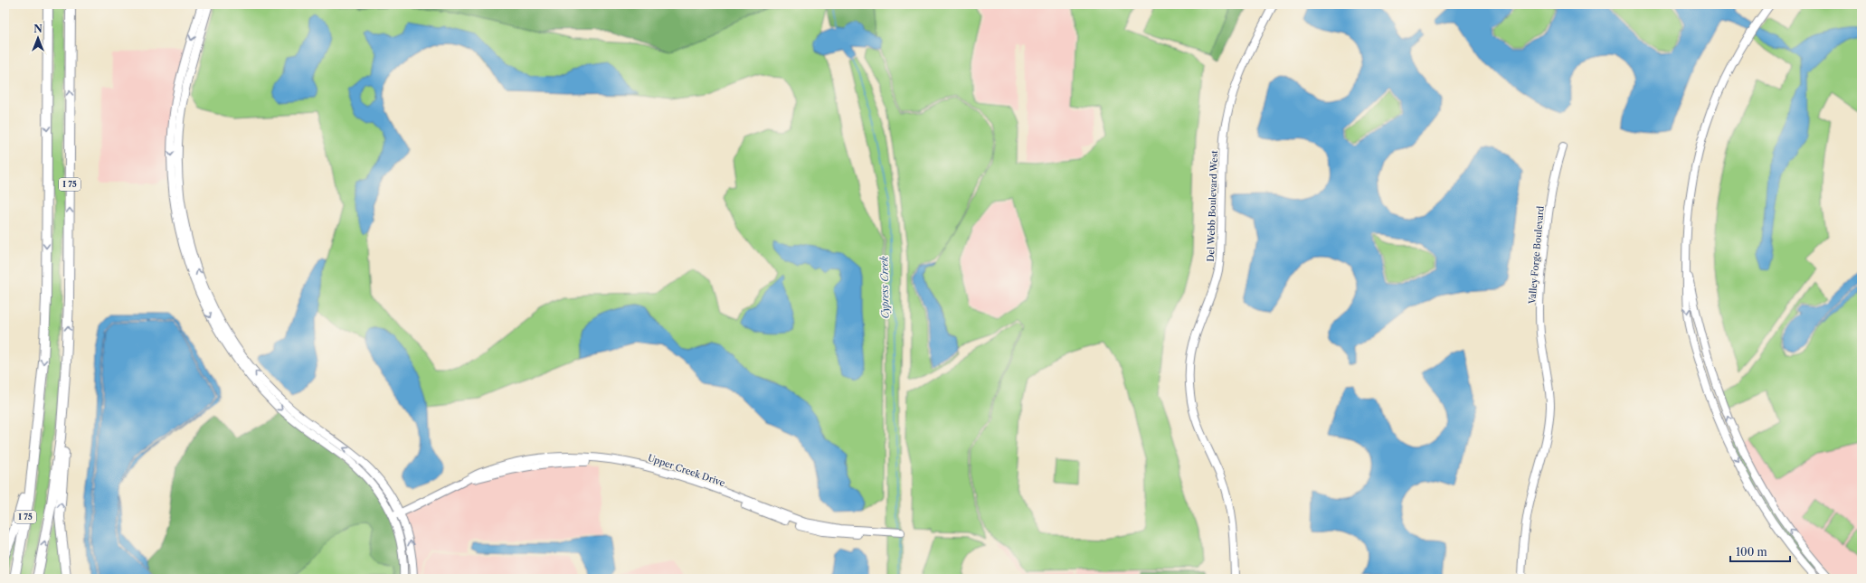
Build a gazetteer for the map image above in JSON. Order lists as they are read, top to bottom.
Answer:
{
  "streets": {
    "highway": ["I 75"],
    "street": ["Del Webb Boulevard West", "Valley Forge Boulevard", "Upper Creek Drive"]
  },
  "water": ["Cypress Creek"],
  "scale_bar": "100 m",
  "north": "top"
}
